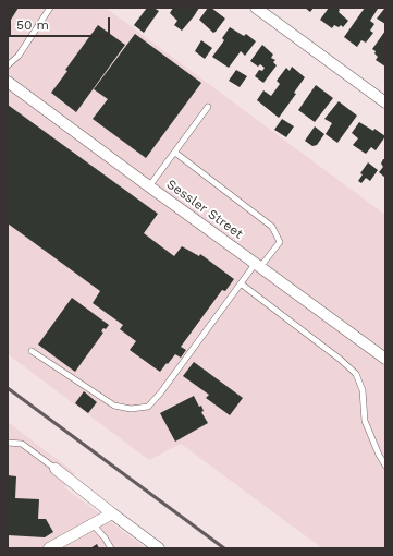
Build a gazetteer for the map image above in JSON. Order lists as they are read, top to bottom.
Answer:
{
  "streets": {
    "street": ["Sessler Street"]
  },
  "scale_bar": "50 m"
}
